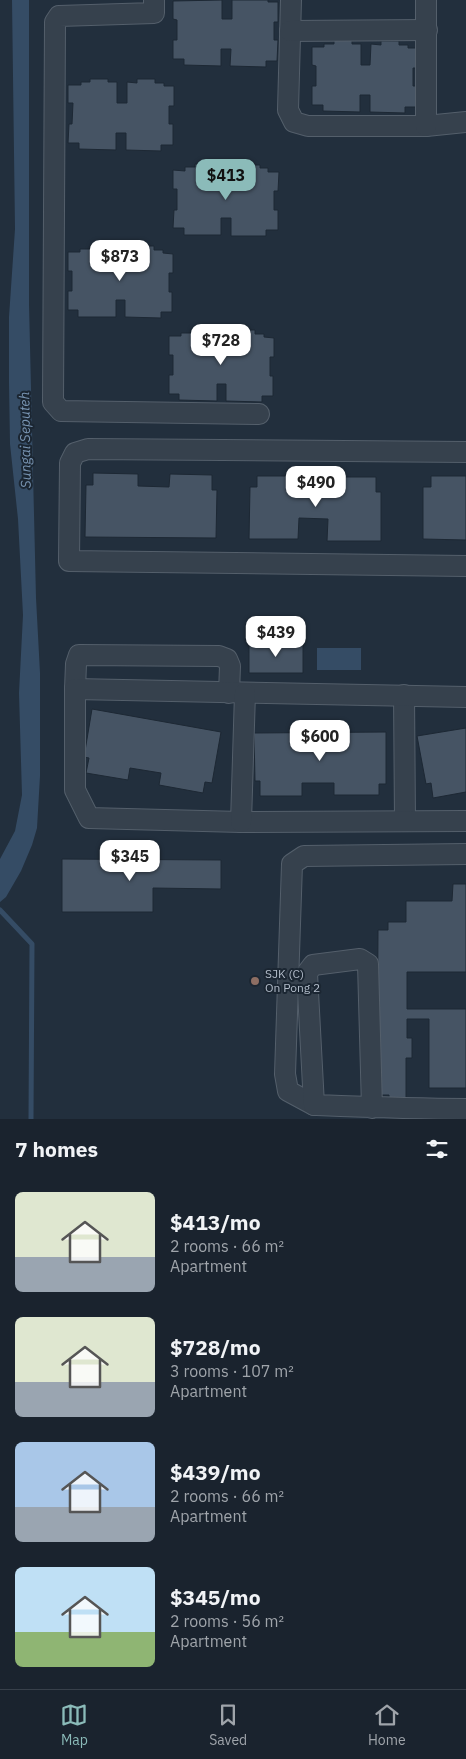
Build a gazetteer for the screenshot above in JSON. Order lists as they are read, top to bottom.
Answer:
{
  "water": ["Sungai Seputeh"],
  "places": ["SJK (C) On Pong 2"],
  "page": {
    "price": [
      "$413",
      "$873",
      "$728",
      "$490",
      "$439",
      "$600",
      "$345"
    ],
    "heading": "7 homes",
    "list": [
      {
        "name": "$413/mo",
        "note": "2 rooms · 66 m² · Apartment"
      },
      {
        "name": "$728/mo",
        "note": "3 rooms · 107 m² · Apartment"
      },
      {
        "name": "$439/mo",
        "note": "2 rooms · 66 m² · Apartment"
      },
      {
        "name": "$345/mo",
        "note": "2 rooms · 56 m² · Apartment"
      }
    ],
    "tabs": ["Map", "Saved", "Home"]
  }
}
